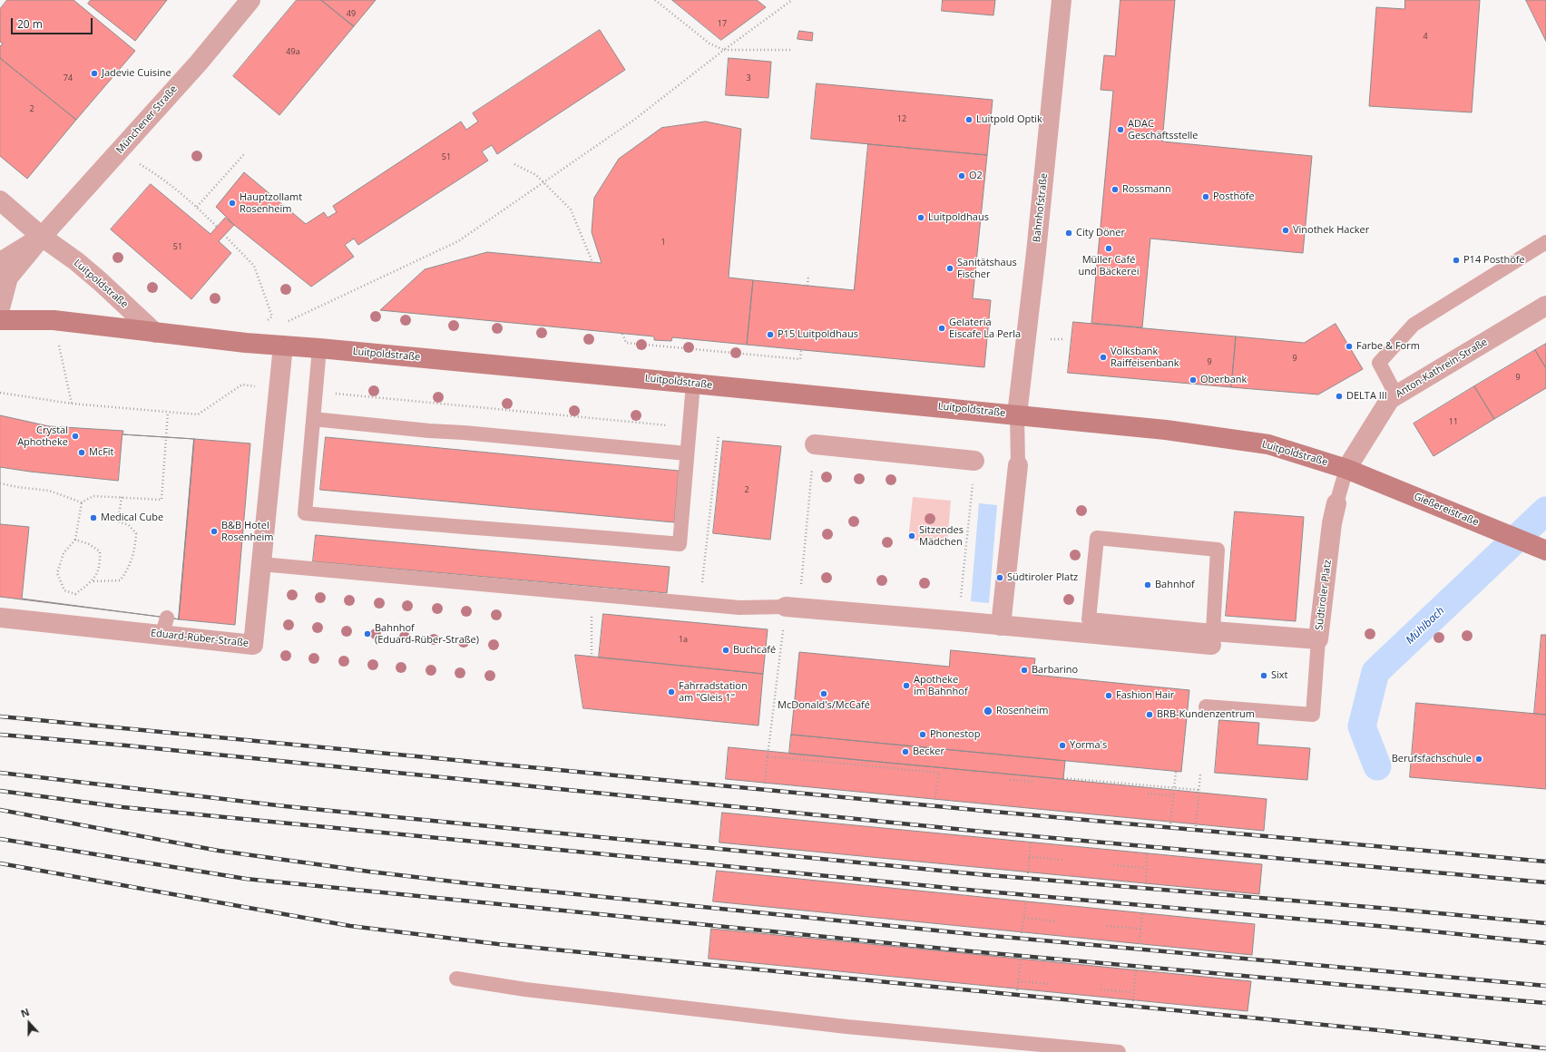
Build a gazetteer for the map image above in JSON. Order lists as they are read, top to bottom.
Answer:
{
  "streets": {
    "main road": ["Luitpoldstraße", "Gießereistraße"],
    "street": [
      "Münchener Straße",
      "Bahnhofstraße",
      "Anton-Kathrein-Straße",
      "Südtiroler Platz",
      "Eduard-Rüber-Straße"
    ]
  },
  "crossings": [
    ["Münchener Straße", "Luitpoldstraße"],
    ["Bahnhofstraße", "Luitpoldstraße"],
    ["Luitpoldstraße", "Anton-Kathrein-Straße"],
    ["Luitpoldstraße", "Gießereistraße"],
    ["Luitpoldstraße", "Südtiroler Platz"],
    ["Luitpoldstraße", "Eduard-Rüber-Straße"],
    ["Anton-Kathrein-Straße", "Gießereistraße"],
    ["Anton-Kathrein-Straße", "Südtiroler Platz"],
    ["Gießereistraße", "Südtiroler Platz"]
  ],
  "water": ["Mühlbach"],
  "places": [
    "Jadevie Cuisine",
    "Luitpold Optik",
    "ADAC Geschäftsstelle",
    "O2",
    "Rossmann",
    "Posthöfe",
    "Hauptzollamt Rosenheim",
    "Luitpoldhaus",
    "Vinothek Hacker",
    "City Döner",
    "Müller Café und Bäckerei",
    "P14 Posthöfe",
    "Sanitätshaus Fischer",
    "Gelateria Eiscafe La Perla",
    "P15 Luitpoldhaus",
    "Farbe & Form",
    "Volksbank Raiffeisenbank",
    "Oberbank",
    "DELTA III",
    "Crystal Aphotheke",
    "McFit",
    "Medical Cube",
    "B&B Hotel Rosenheim",
    "Sitzendes Mädchen",
    "Südtiroler Platz",
    "Bahnhof",
    "Bahnhof (Eduard-Rüber-Straße)",
    "Buchcafé",
    "Barbarino",
    "Sixt",
    "Apotheke im Bahnhof",
    "Fahrradstation am \"Gleis 1\"",
    "McDonald's/McCafé",
    "Fashion Hair",
    "Rosenheim",
    "BRB-Kundenzentrum",
    "Phonestop",
    "Yorma's",
    "Becker",
    "Berufsfachschule"
  ],
  "house_numbers": [
    "49",
    "17",
    "4",
    "49a",
    "74",
    "3",
    "2",
    "12",
    "51",
    "1",
    "51",
    "9",
    "9",
    "9",
    "11",
    "2",
    "1a"
  ],
  "scale_bar": "20 m",
  "north": "top"
}
